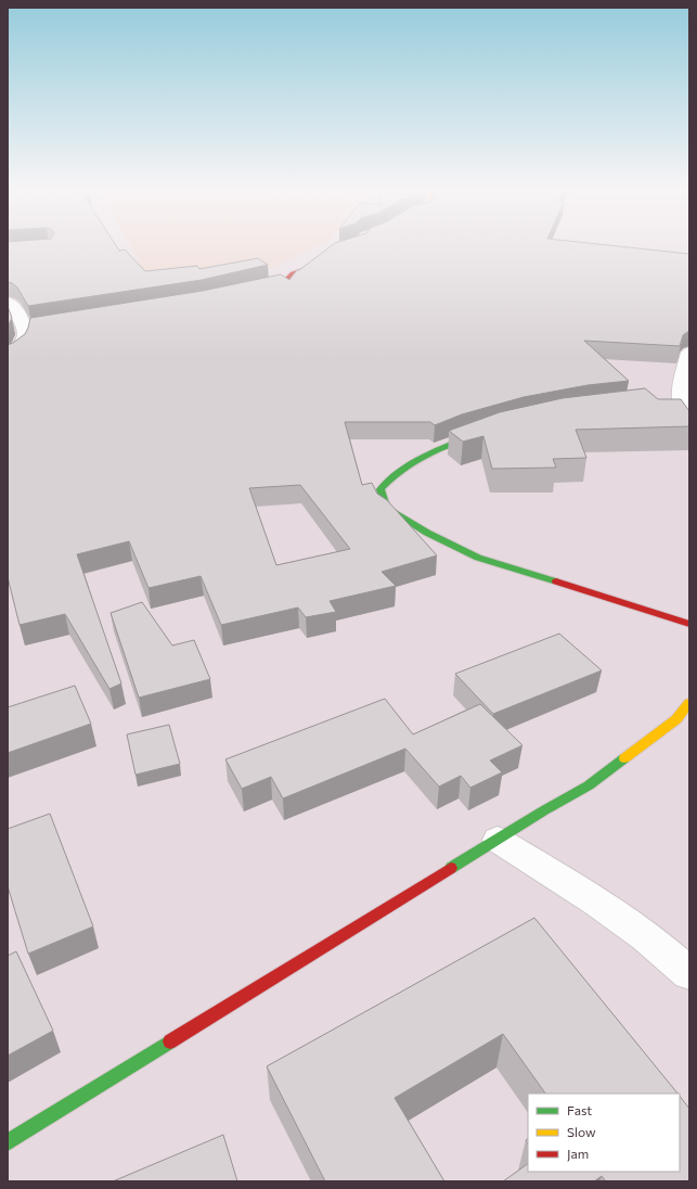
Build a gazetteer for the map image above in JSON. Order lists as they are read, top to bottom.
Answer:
{
  "legend": ["Fast", "Slow", "Jam"]
}
